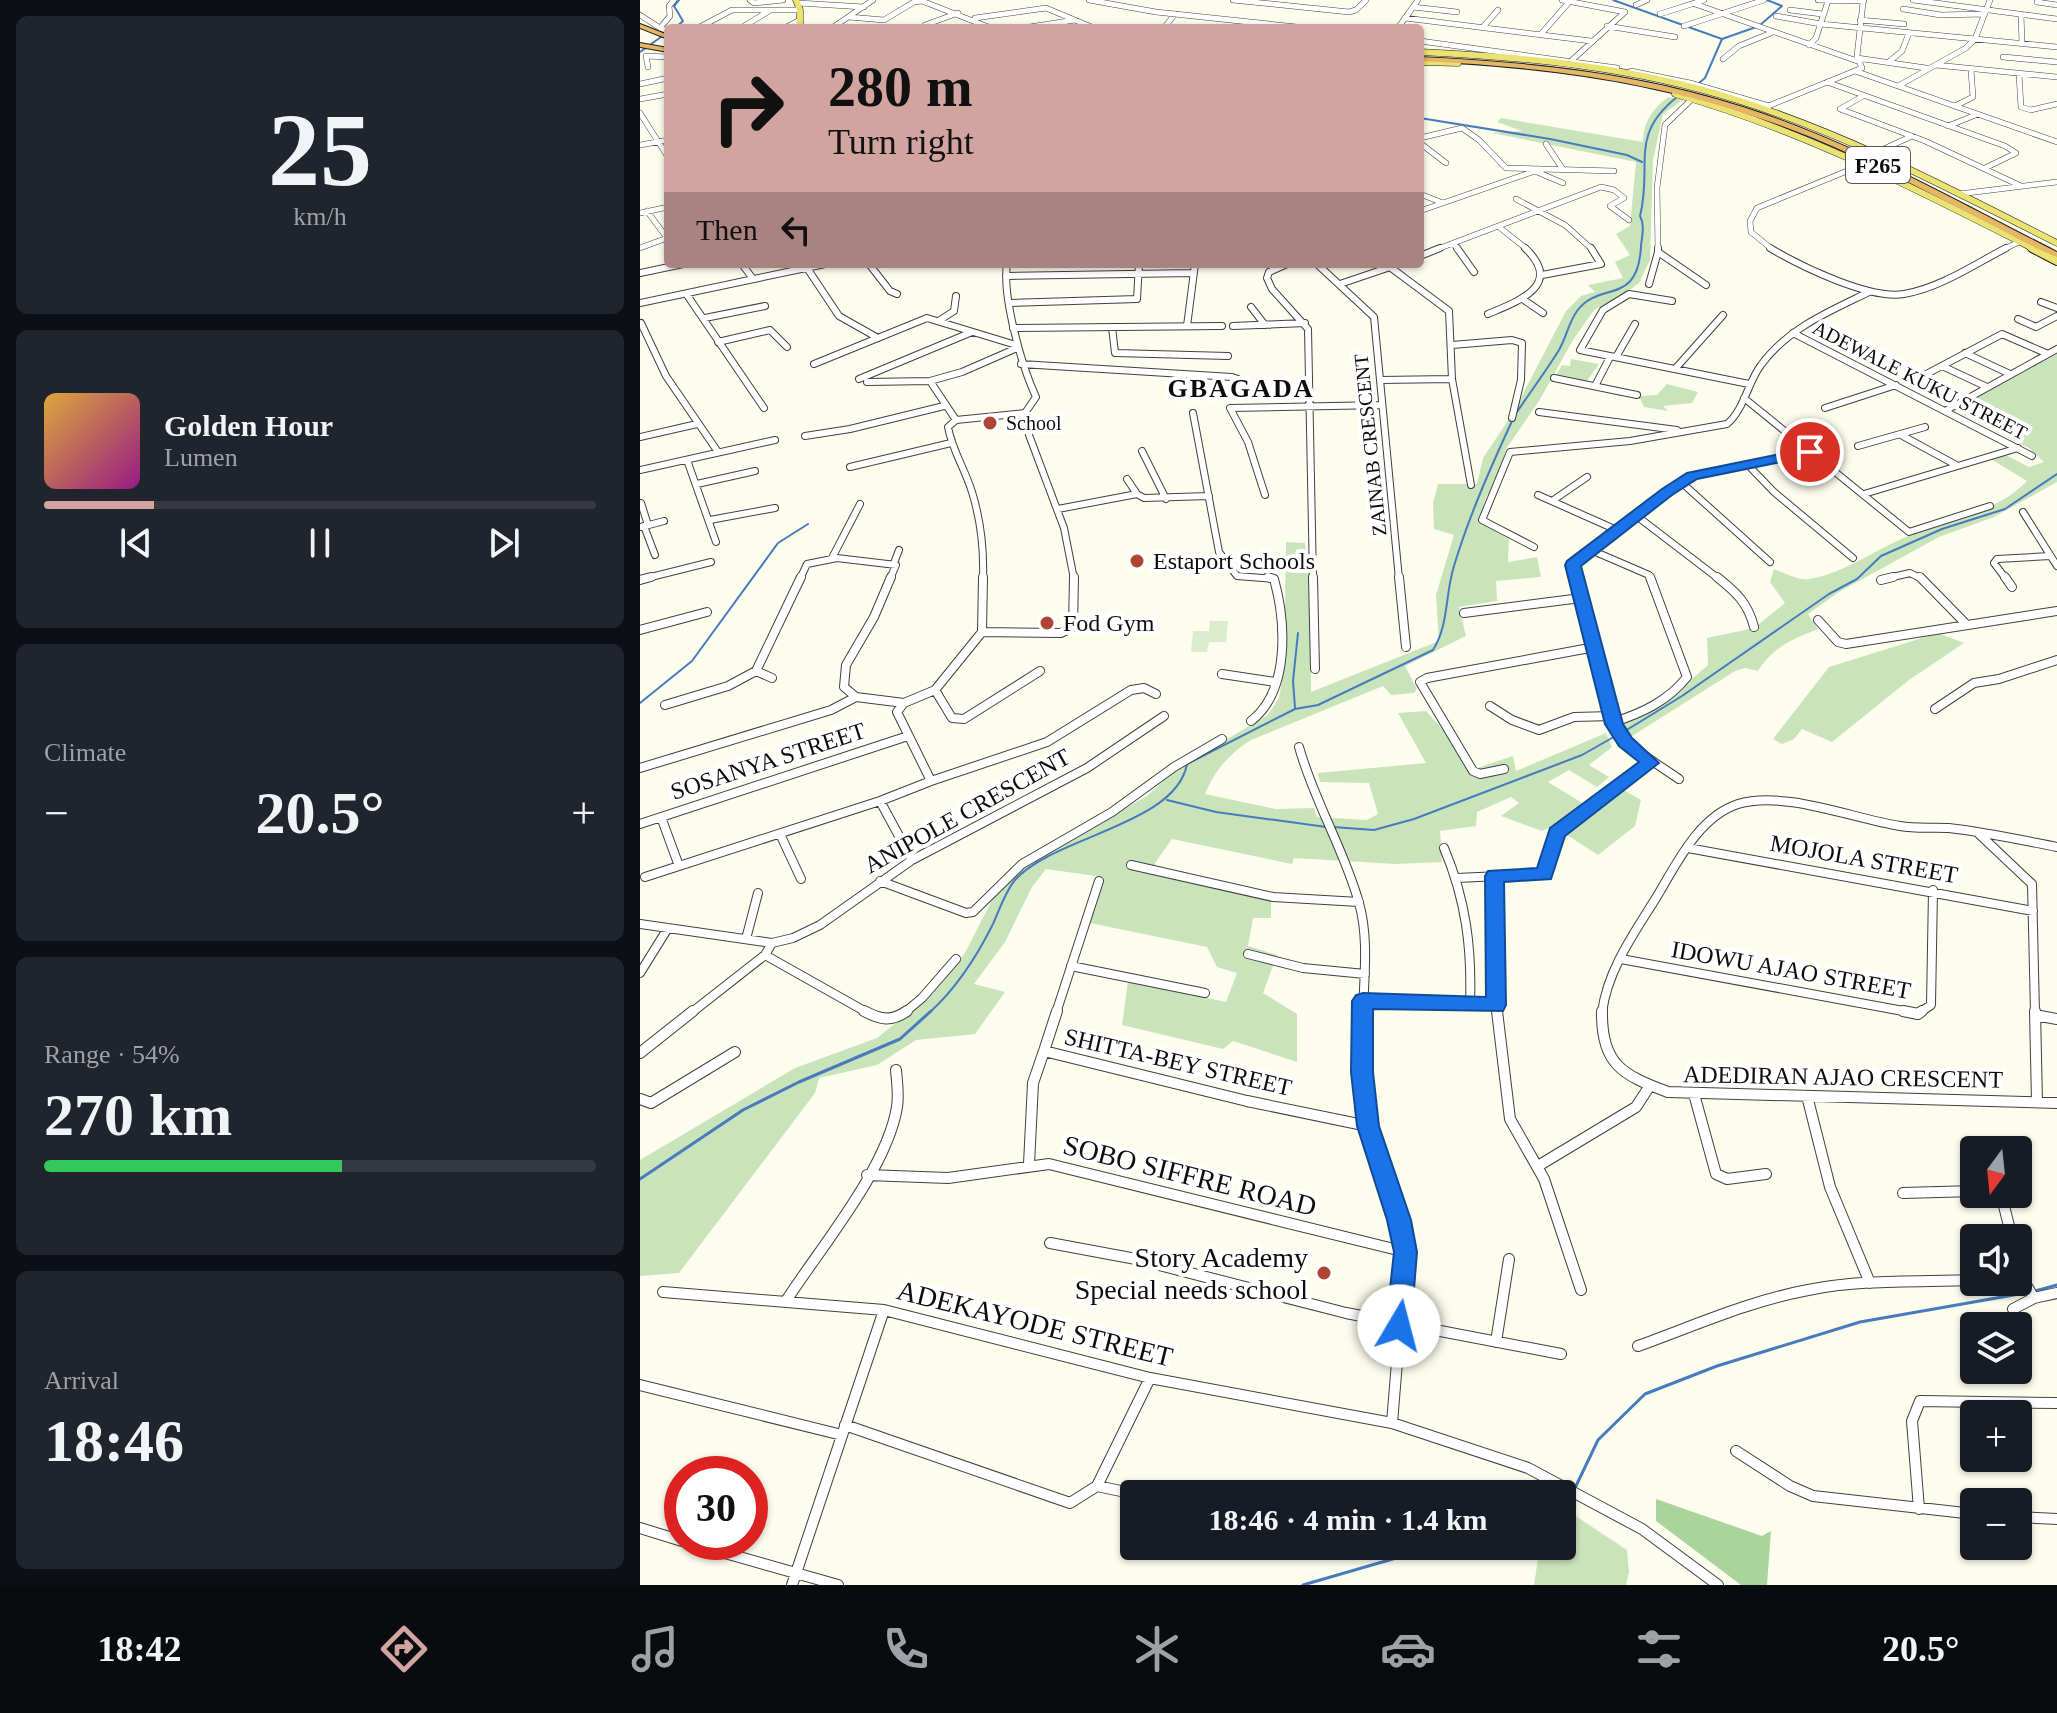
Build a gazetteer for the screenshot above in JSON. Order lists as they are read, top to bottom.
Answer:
{
  "streets": {
    "highway": ["F265"],
    "street": [
      "ADEWALE KUKU STREET",
      "ZAINAB CRESCENT",
      "SOSANYA STREET",
      "ANIPOLE CRESCENT",
      "MOJOLA STREET",
      "IDOWU AJAO STREET",
      "SHITTA-BEY STREET",
      "ADEDIRAN AJAO CRESCENT",
      "SOBO SIFFRE ROAD",
      "ADEKAYODE STREET"
    ]
  },
  "crossings": [
    ["MOJOLA STREET", "IDOWU AJAO STREET"],
    ["MOJOLA STREET", "ADEDIRAN AJAO CRESCENT"],
    ["IDOWU AJAO STREET", "ADEDIRAN AJAO CRESCENT"],
    ["SHITTA-BEY STREET", "SOBO SIFFRE ROAD"]
  ],
  "districts": ["GBAGADA"],
  "places": [
    "School",
    "Estaport Schools",
    "Fod Gym",
    "Story Academy Special needs school"
  ],
  "north": "bottom",
  "page": {
    "tile": [
      ["25", "km/h"],
      "Climate",
      ["Range · 54%", "270 km"],
      ["Arrival", "18:46"]
    ],
    "turn": ["280 m", "Turn right"],
    "then": "Then",
    "song": ["Golden Hour", "Lumen"],
    "heat": ["−", "20.5°", "+"],
    "map_buttons": ["+", "−"],
    "limit": "30",
    "trip": "18:46 · 4 min · 1.4 km",
    "tabs": ["18:42", "20.5°"]
  }
}
